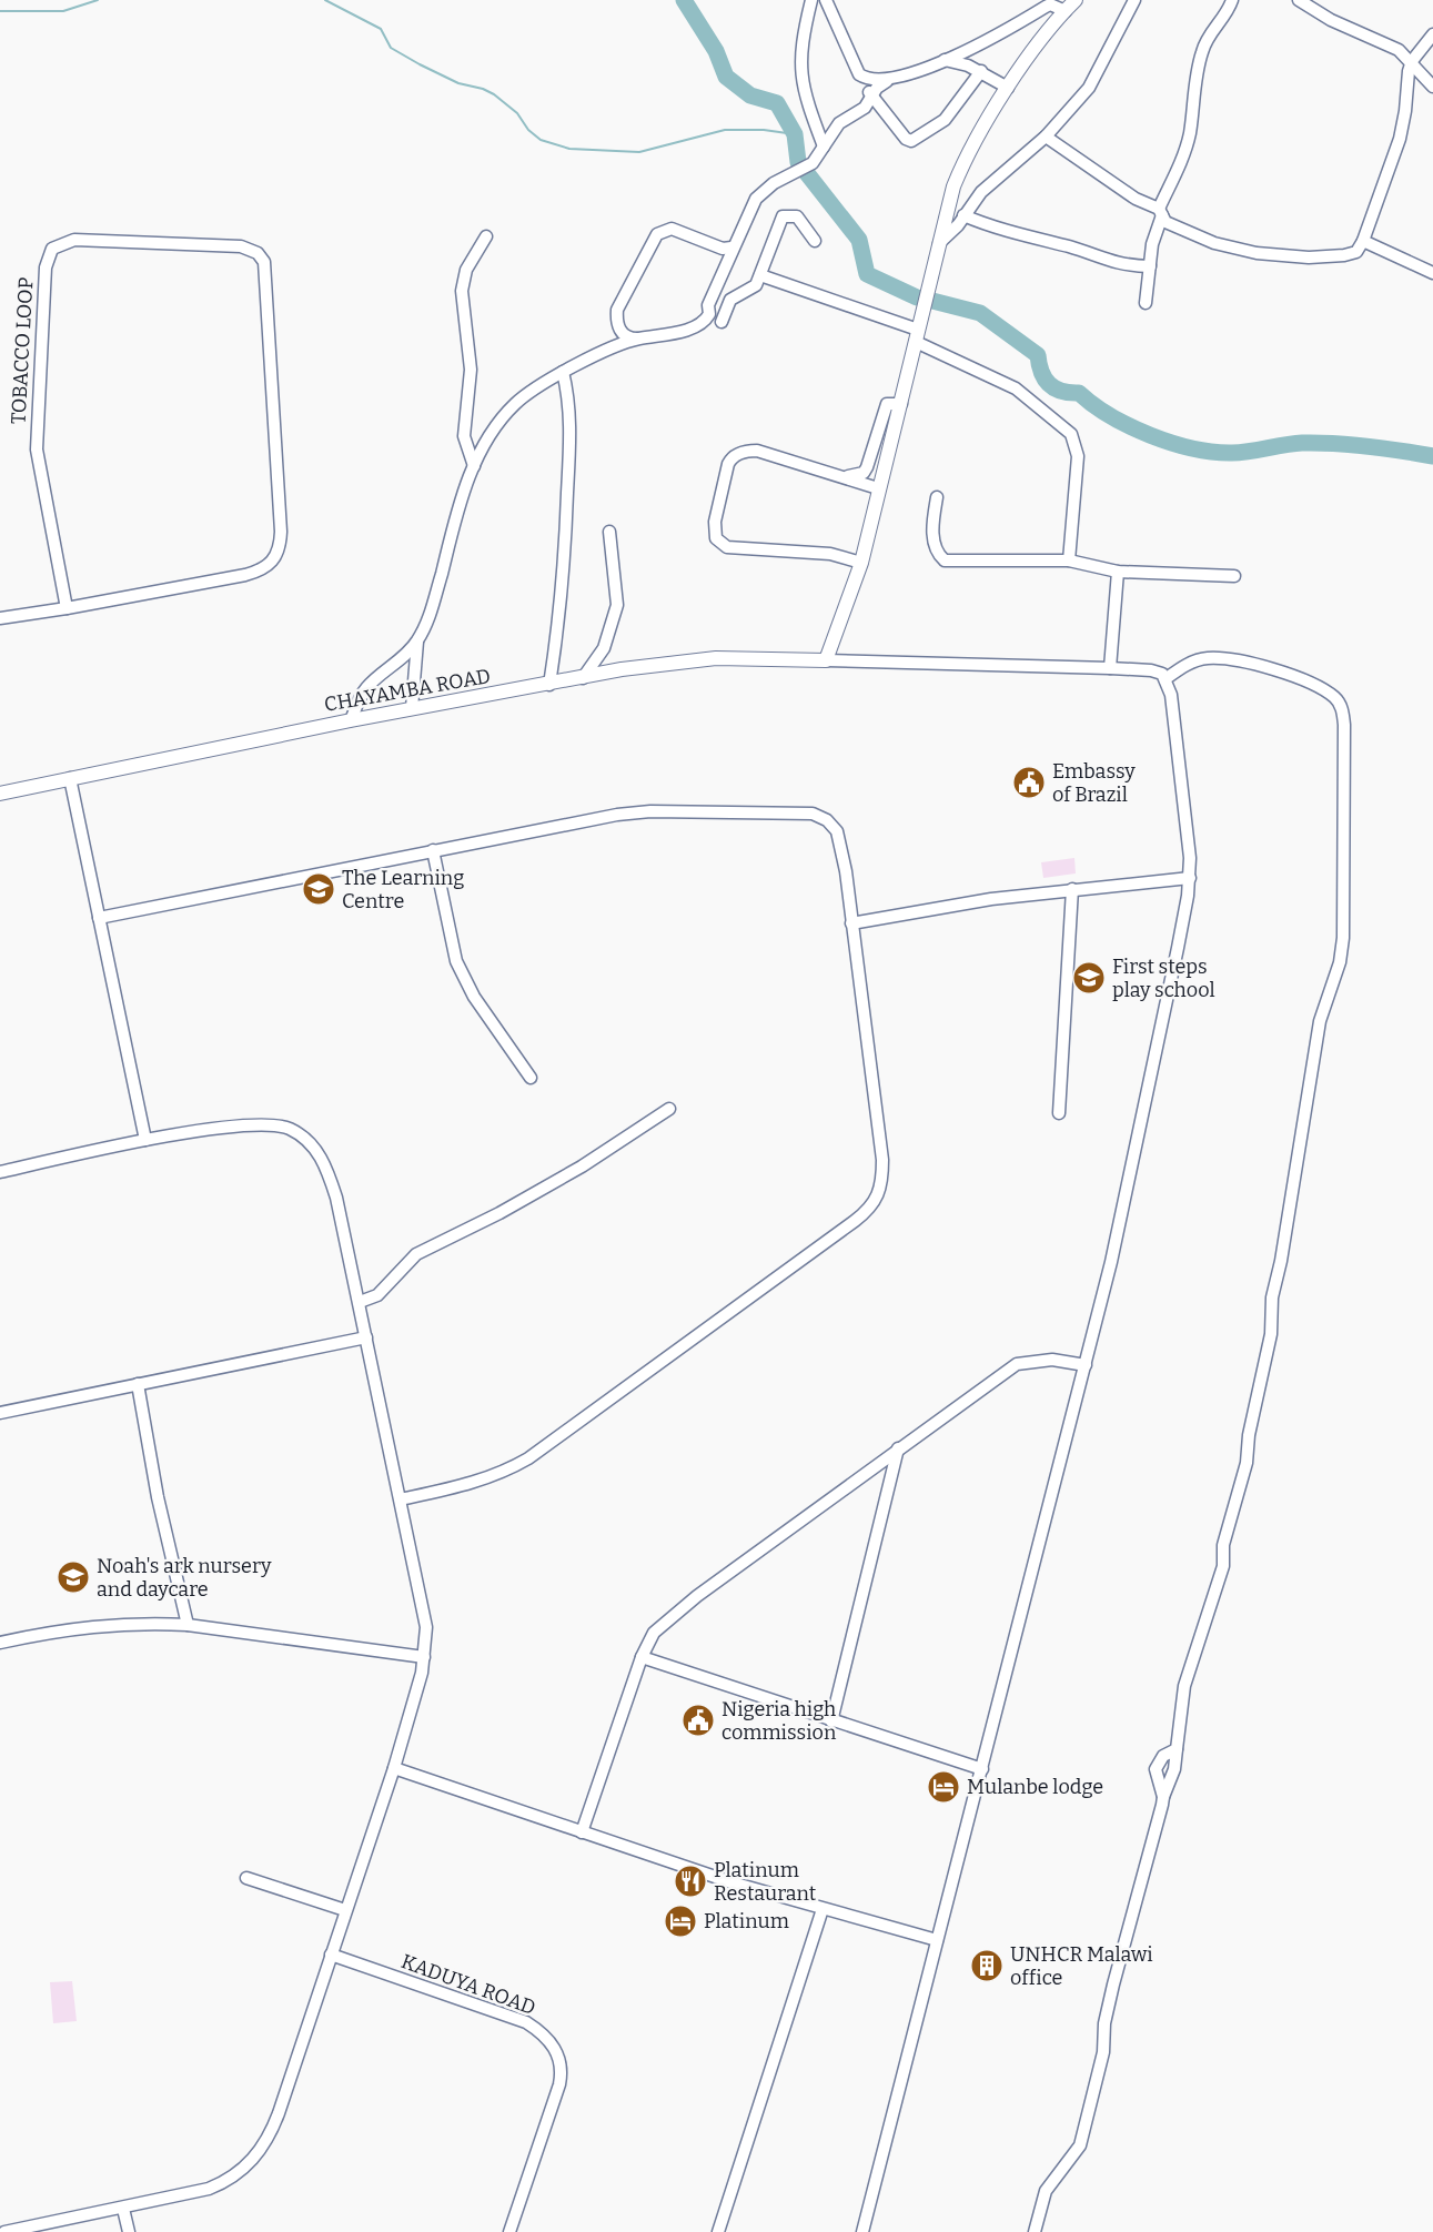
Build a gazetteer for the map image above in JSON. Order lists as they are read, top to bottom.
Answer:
{
  "streets": {
    "street": ["TOBACCO LOOP", "CHAYAMBA ROAD", "KADUYA ROAD"]
  },
  "places": {
    "public building": ["Embassy of Brazil", "Nigeria high commission"],
    "school or university": ["The Learning Centre", "First steps play school", "Noah's ark nursery and daycare"],
    "hotel": ["Mulanbe lodge", "Platinum"],
    "restaurant": ["Platinum Restaurant"],
    "building": ["UNHCR Malawi office"]
  }
}
